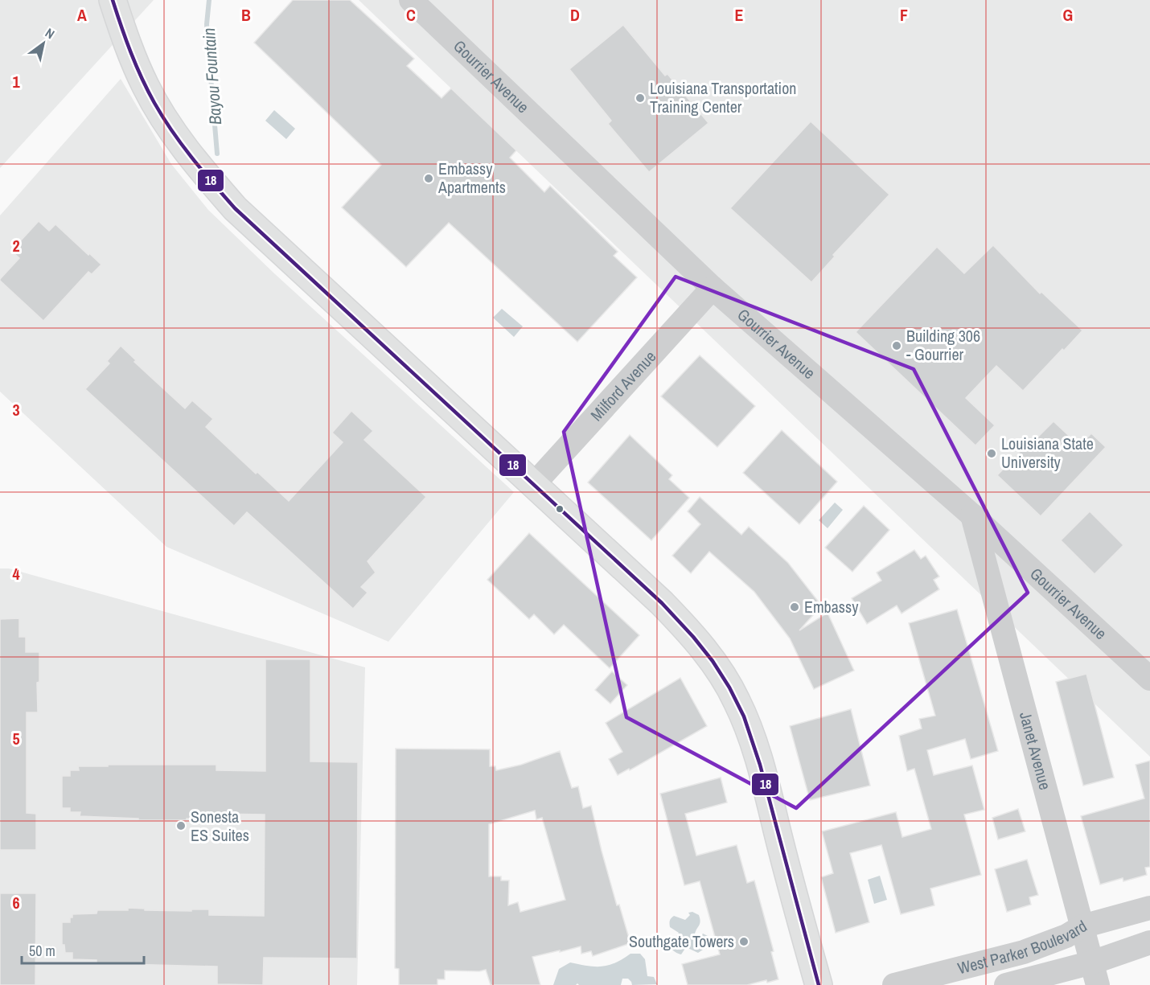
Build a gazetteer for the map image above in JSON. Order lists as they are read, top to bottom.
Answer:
{
  "streets": {
    "street": [
      "Gourrier Avenue",
      "Milford Avenue",
      "Janet Avenue",
      "West Parker Boulevard"
    ]
  },
  "crossings": [
    ["Gourrier Avenue", "Milford Avenue"],
    ["Gourrier Avenue", "Janet Avenue"],
    ["Janet Avenue", "West Parker Boulevard"]
  ],
  "water": ["Bayou Fountain"],
  "places": [
    "Louisiana Transportation Training Center",
    "Embassy Apartments",
    "Building 306 - Gourrier",
    "Louisiana State University",
    "Embassy",
    "Sonesta ES Suites",
    "Southgate Towers"
  ],
  "lines": ["transit line 18"],
  "scale_bar": "50 m",
  "north": "top right",
  "grid": {
    "columns": [
      "A",
      "B",
      "C",
      "D",
      "E",
      "F",
      "G"
    ],
    "rows": [
      "1",
      "2",
      "3",
      "4",
      "5",
      "6"
    ]
  }
}
